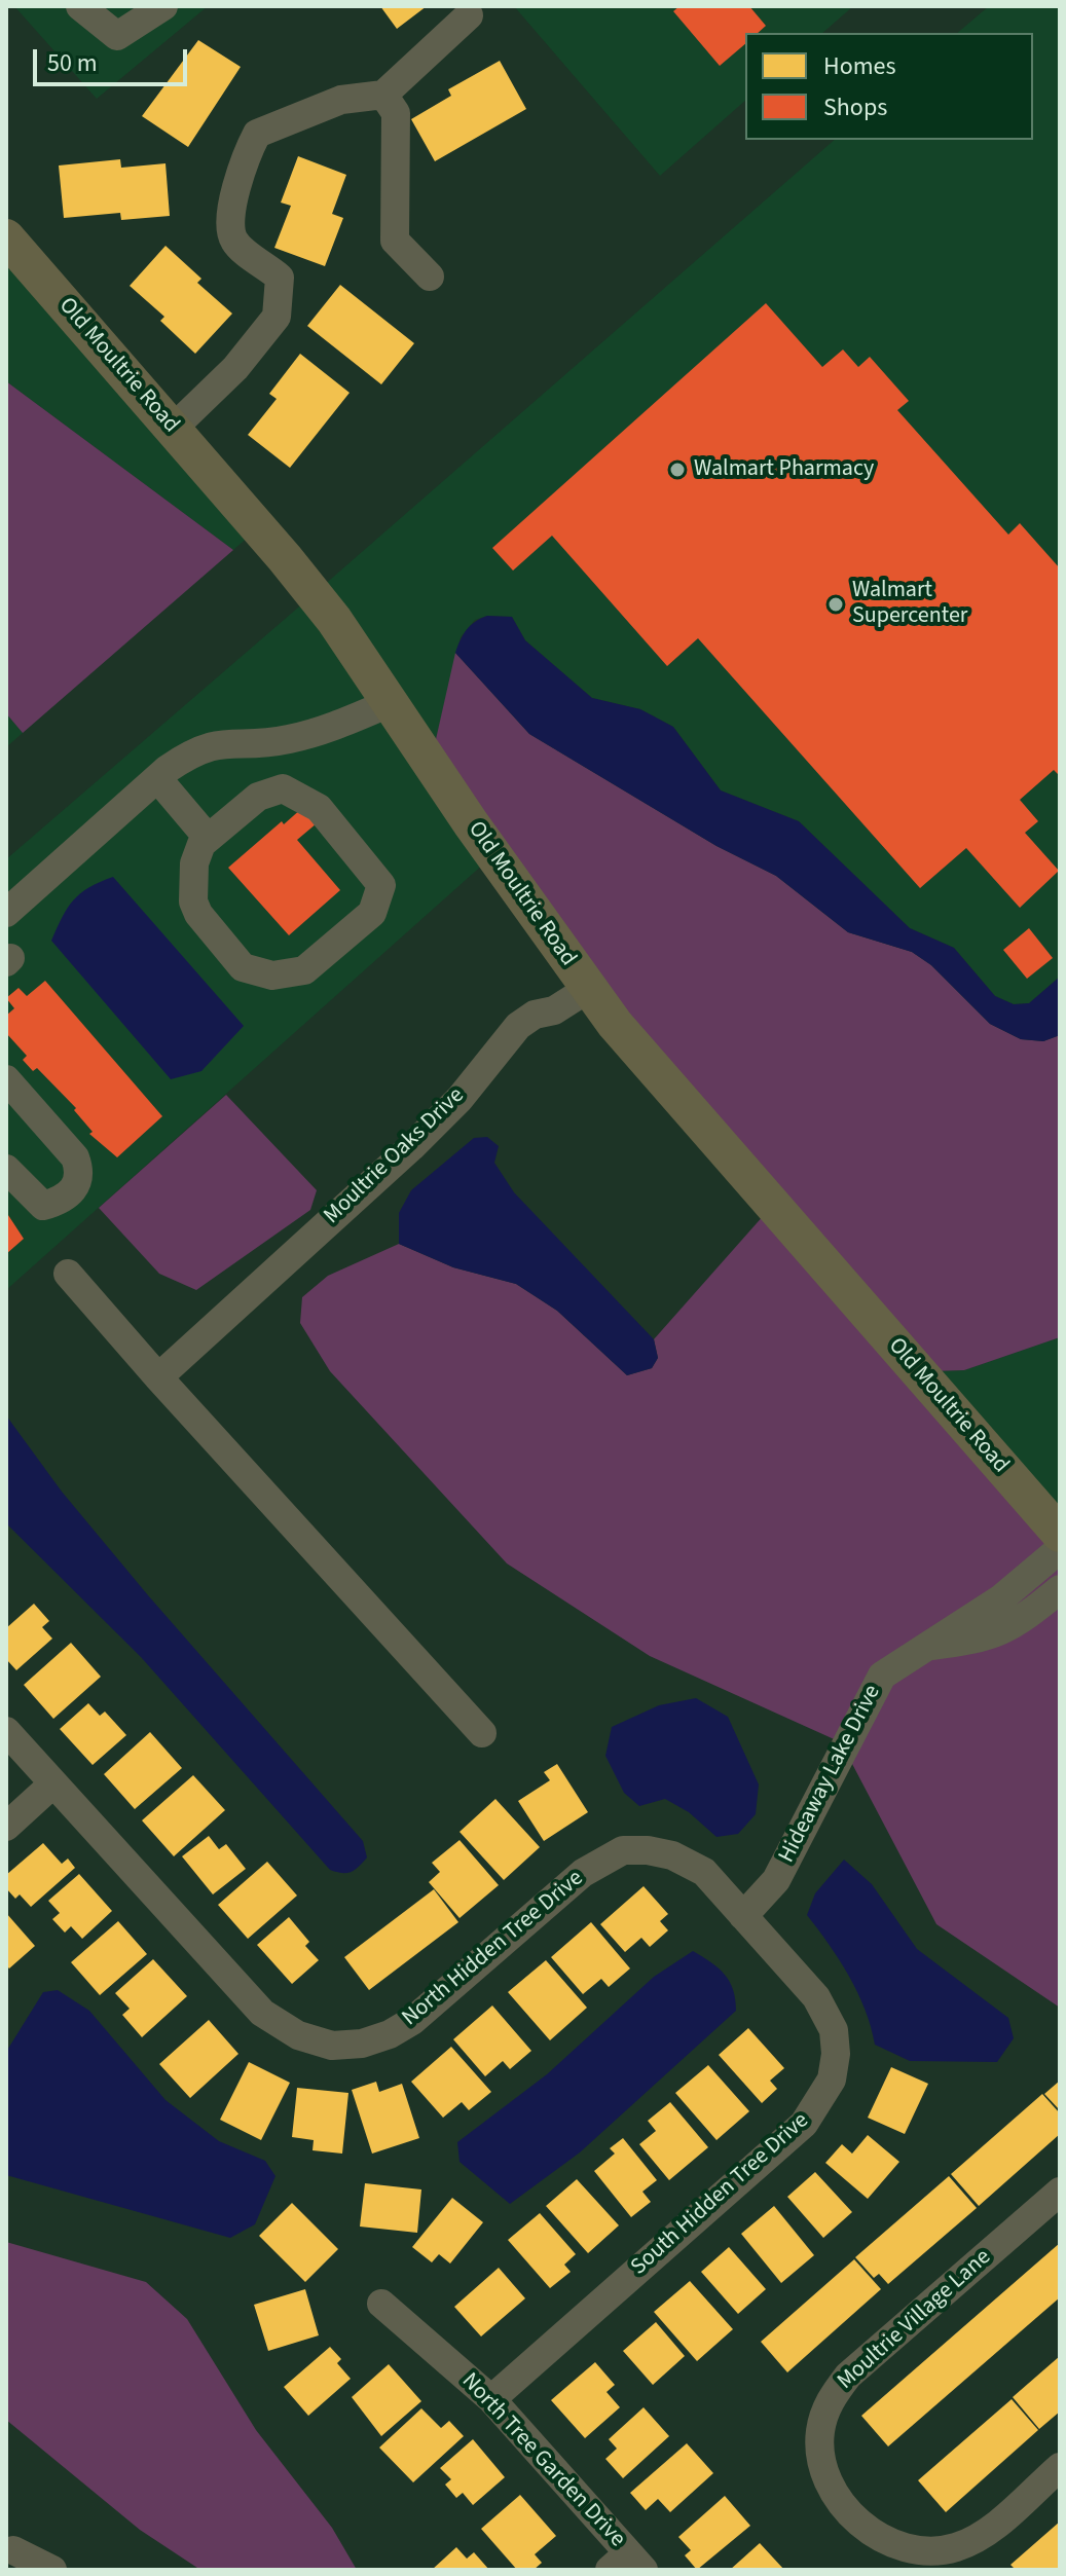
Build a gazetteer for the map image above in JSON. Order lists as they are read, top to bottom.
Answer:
{
  "streets": {
    "main road": ["Old Moultrie Road"],
    "street": [
      "Moultrie Oaks Drive",
      "Hideaway Lake Drive",
      "North Hidden Tree Drive",
      "South Hidden Tree Drive",
      "Moultrie Village Lane",
      "North Tree Garden Drive"
    ]
  },
  "crossings": [
    ["Old Moultrie Road", "Moultrie Oaks Drive"],
    ["Hideaway Lake Drive", "North Hidden Tree Drive"],
    ["Hideaway Lake Drive", "South Hidden Tree Drive"],
    ["North Hidden Tree Drive", "South Hidden Tree Drive"],
    ["South Hidden Tree Drive", "North Tree Garden Drive"]
  ],
  "places": ["Walmart Pharmacy", "Walmart Supercenter"],
  "legend": ["Homes", "Shops"],
  "scale_bar": "50 m"
}
